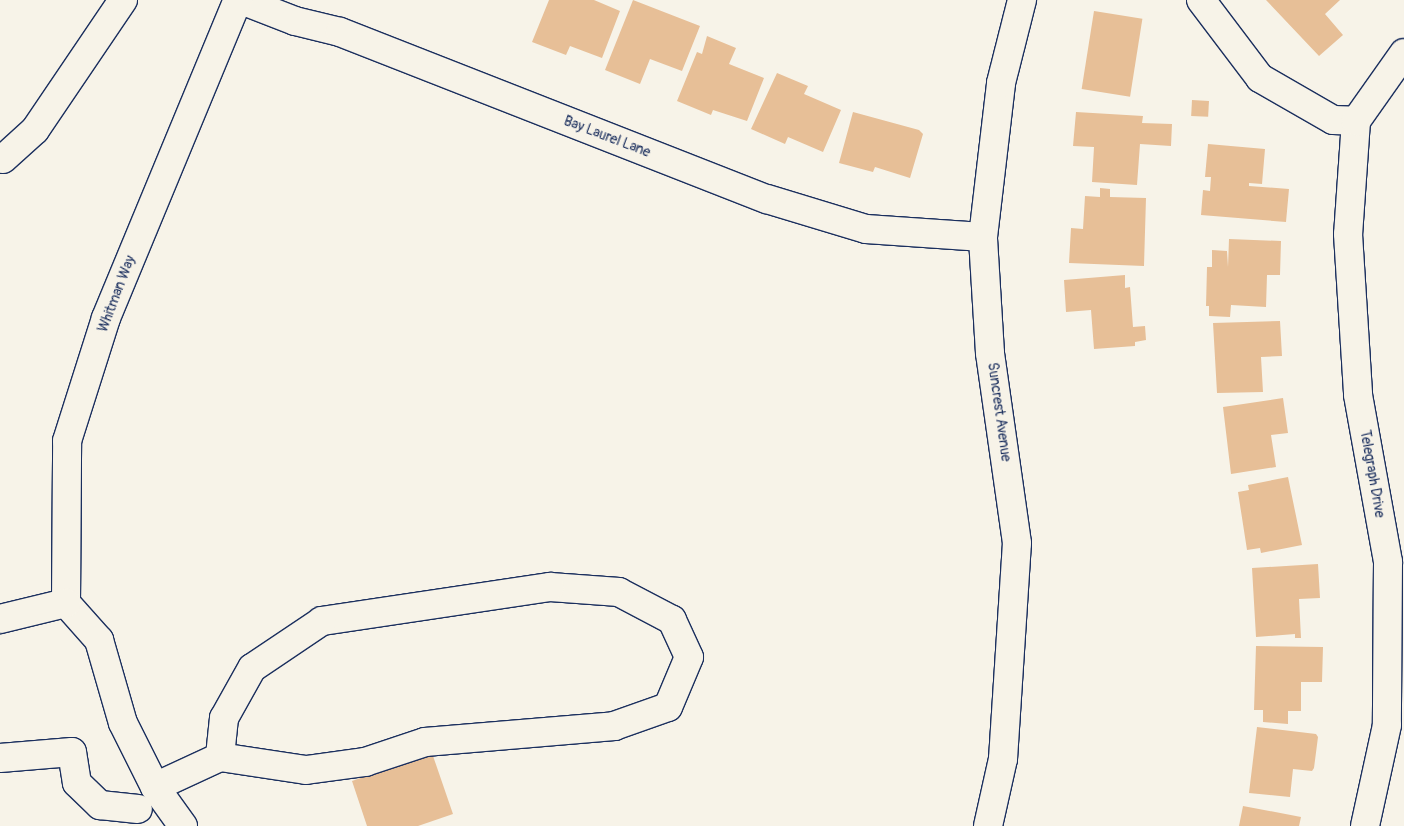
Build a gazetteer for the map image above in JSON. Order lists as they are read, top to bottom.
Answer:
{
  "streets": {
    "street": [
      "Bay Laurel Lane",
      "Whitman Way",
      "Suncrest Avenue",
      "Telegraph Drive"
    ]
  },
  "crossings": [
    ["Bay Laurel Lane", "Whitman Way"],
    ["Bay Laurel Lane", "Suncrest Avenue"]
  ]
}
